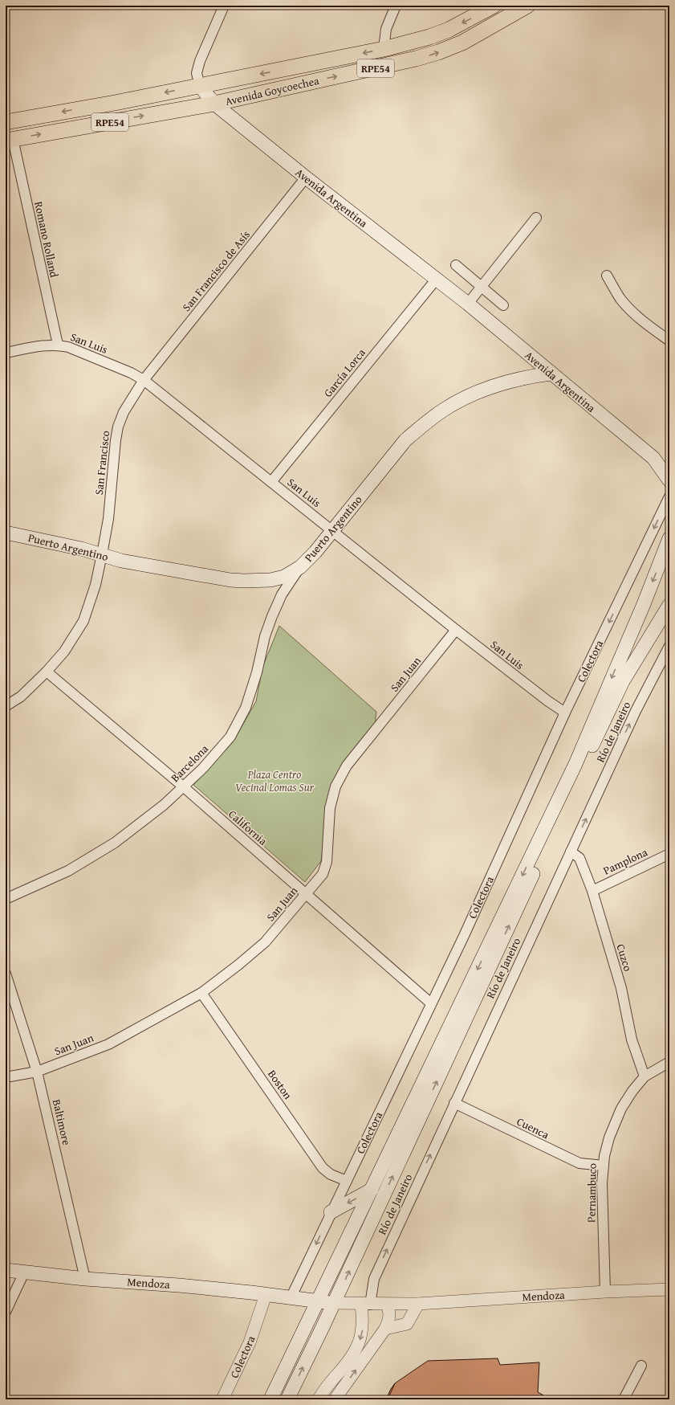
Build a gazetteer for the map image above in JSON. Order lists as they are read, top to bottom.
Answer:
{
  "streets": {
    "main road": [
      "RPE54",
      "Avenida Goycoechea",
      "Avenida Argentina",
      "Puerto Argentino",
      "Mendoza"
    ],
    "street": [
      "Romano Rolland",
      "San Francisco de Asís",
      "San Luis",
      "García Lorca",
      "San Francisco",
      "Colectora",
      "San Juan",
      "Río de Janeiro",
      "Barcelona",
      "California",
      "Pamplona",
      "Cuzco",
      "Boston",
      "Baltimore",
      "Cuenca",
      "Pernambuco"
    ]
  },
  "crossings": [
    ["Avenida Goycoechea", "Avenida Argentina"],
    ["Avenida Goycoechea", "Romano Rolland"],
    ["Avenida Argentina", "San Francisco de Asís"],
    ["Avenida Argentina", "García Lorca"],
    ["Avenida Argentina", "Puerto Argentino"],
    ["Romano Rolland", "San Luis"],
    ["San Francisco de Asís", "San Luis"],
    ["San Francisco de Asís", "San Francisco"],
    ["San Luis", "García Lorca"],
    ["San Luis", "San Francisco"],
    ["San Luis", "Puerto Argentino"],
    ["San Luis", "Colectora"],
    ["San Luis", "San Juan"],
    ["San Francisco", "Puerto Argentino"],
    ["Puerto Argentino", "Barcelona"],
    ["Colectora", "California"],
    ["Colectora", "Boston"],
    ["Colectora", "Mendoza"],
    ["San Juan", "California"],
    ["San Juan", "Boston"],
    ["San Juan", "Baltimore"],
    ["Río de Janeiro", "Cuzco"],
    ["Río de Janeiro", "Cuenca"],
    ["Río de Janeiro", "Mendoza"],
    ["Barcelona", "California"],
    ["Pamplona", "Cuzco"],
    ["Cuzco", "Pernambuco"],
    ["Baltimore", "Mendoza"],
    ["Cuenca", "Pernambuco"],
    ["Pernambuco", "Mendoza"]
  ],
  "one_way": ["Río de Janeiro"],
  "parks": ["Plaza Centro Vecinal Lomas Sur"]
}
